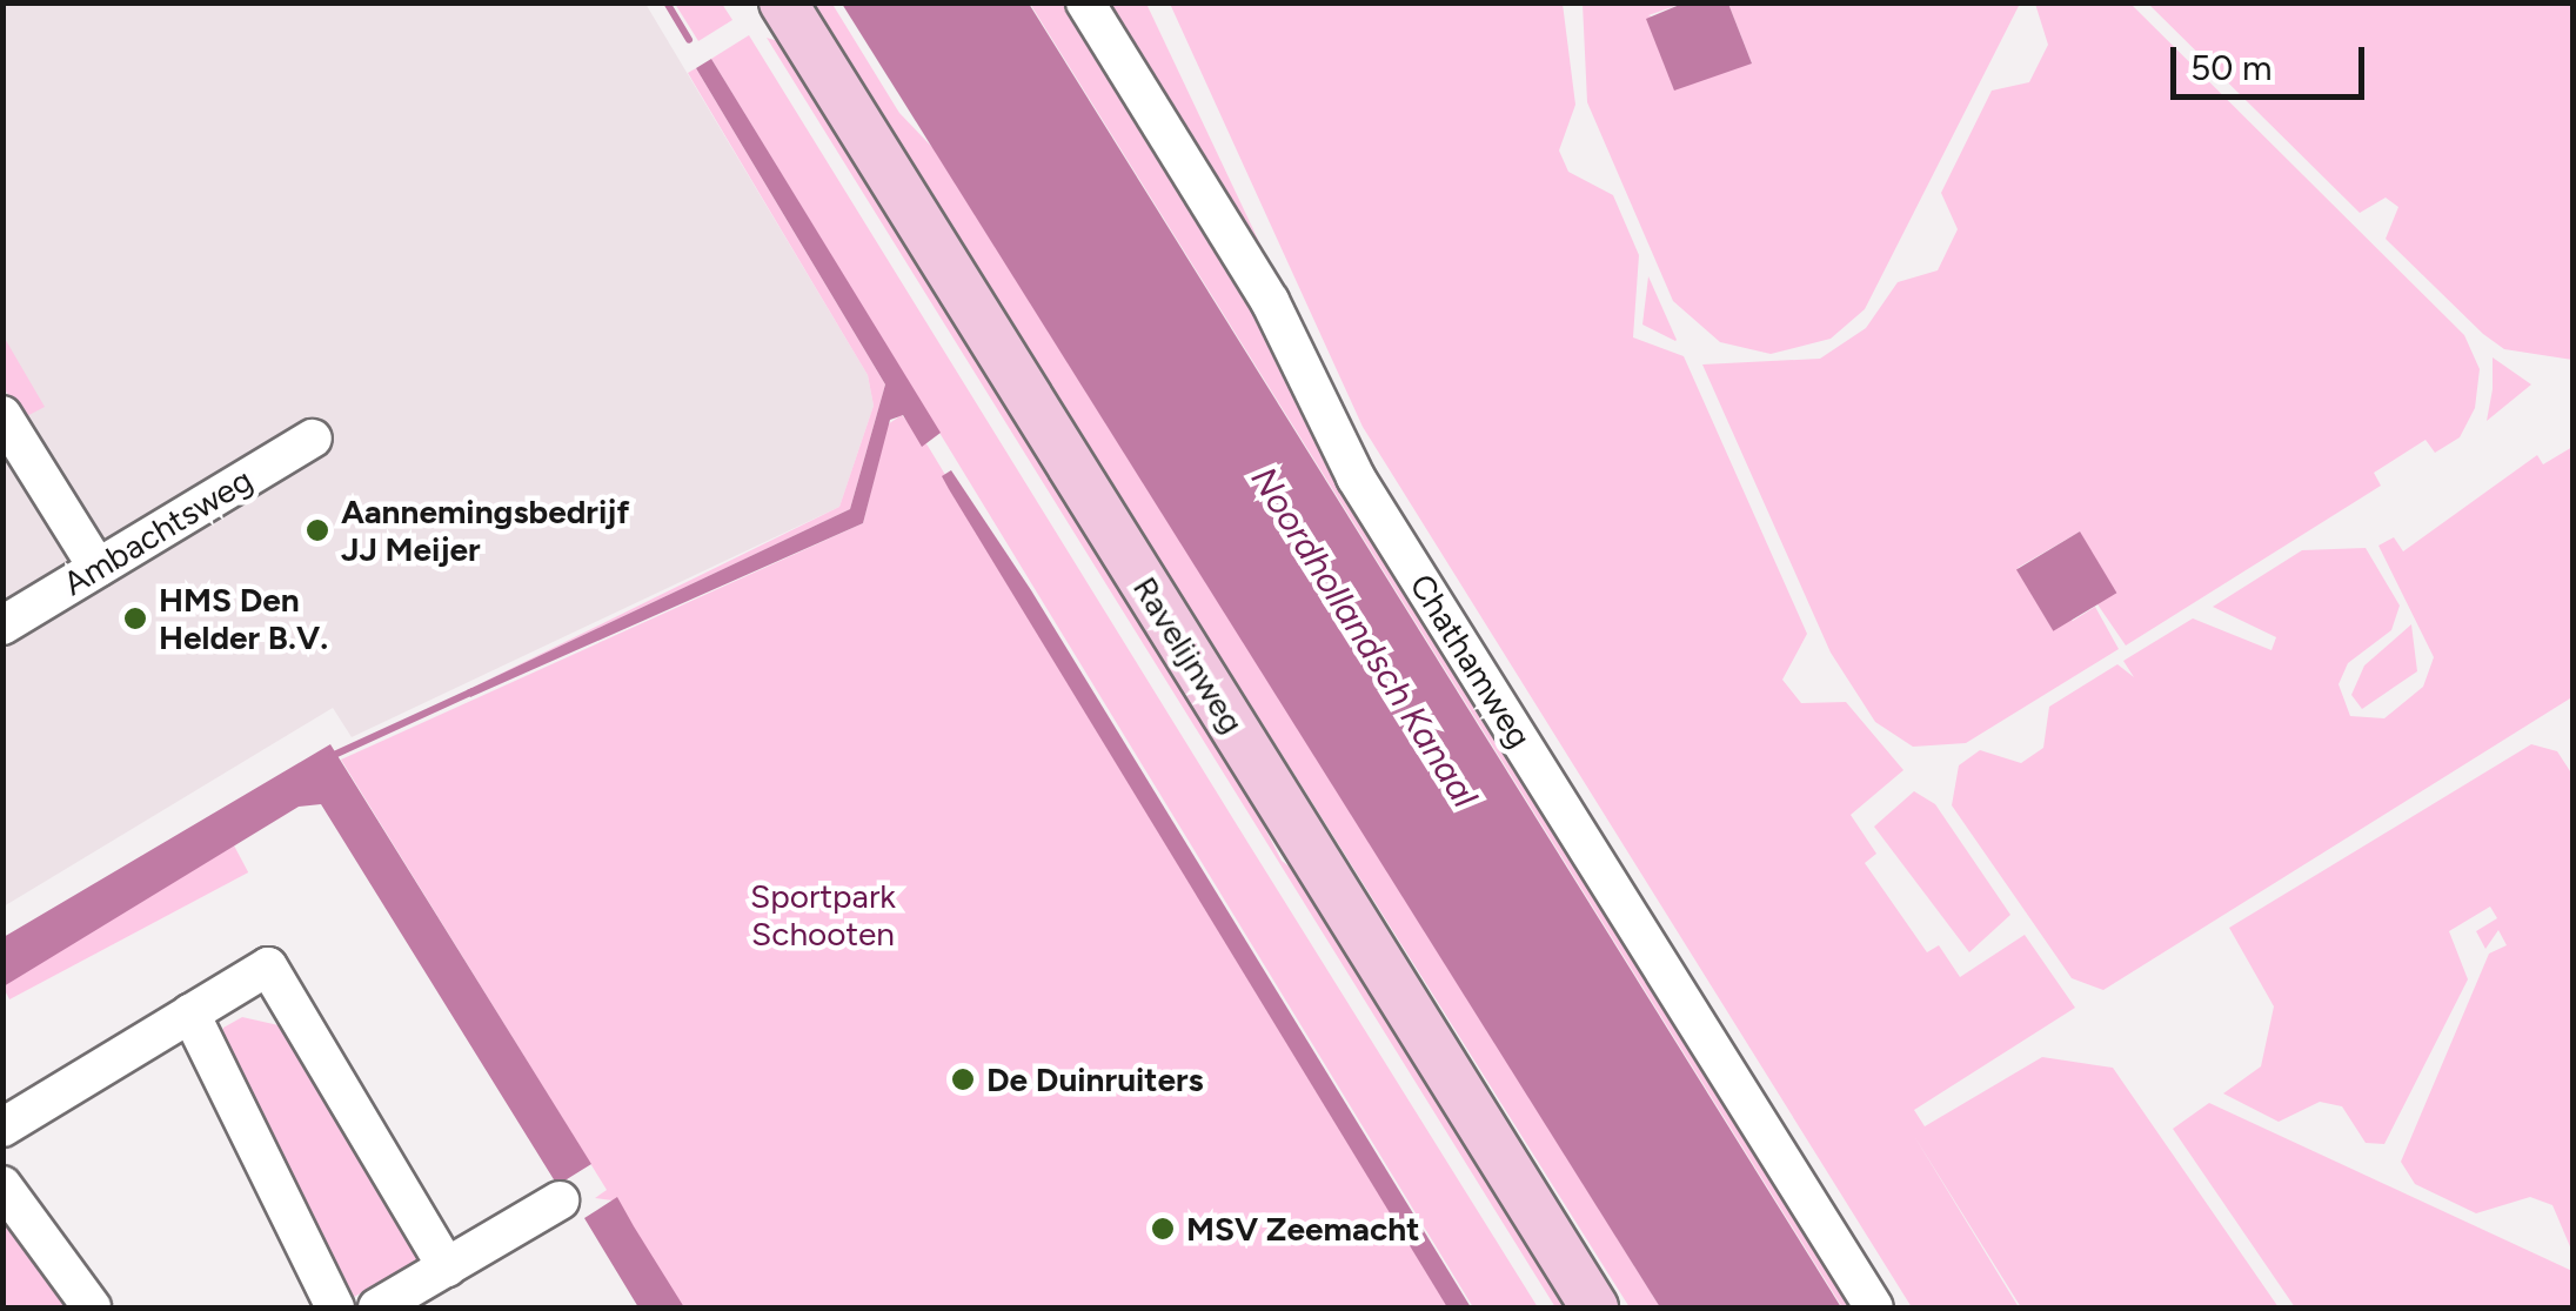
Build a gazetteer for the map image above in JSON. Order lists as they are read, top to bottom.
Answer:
{
  "streets": {
    "main road": ["Ravelijnweg"],
    "street": ["Ambachtsweg", "Chathamweg"]
  },
  "water": ["Noordhollandsch Kanaal"],
  "parks": ["Sportpark Schooten"],
  "places": [
    "Aannemingsbedrijf JJ Meijer",
    "HMS Den Helder B.V.",
    "De Duinruiters",
    "MSV Zeemacht"
  ],
  "scale_bar": "50 m"
}
